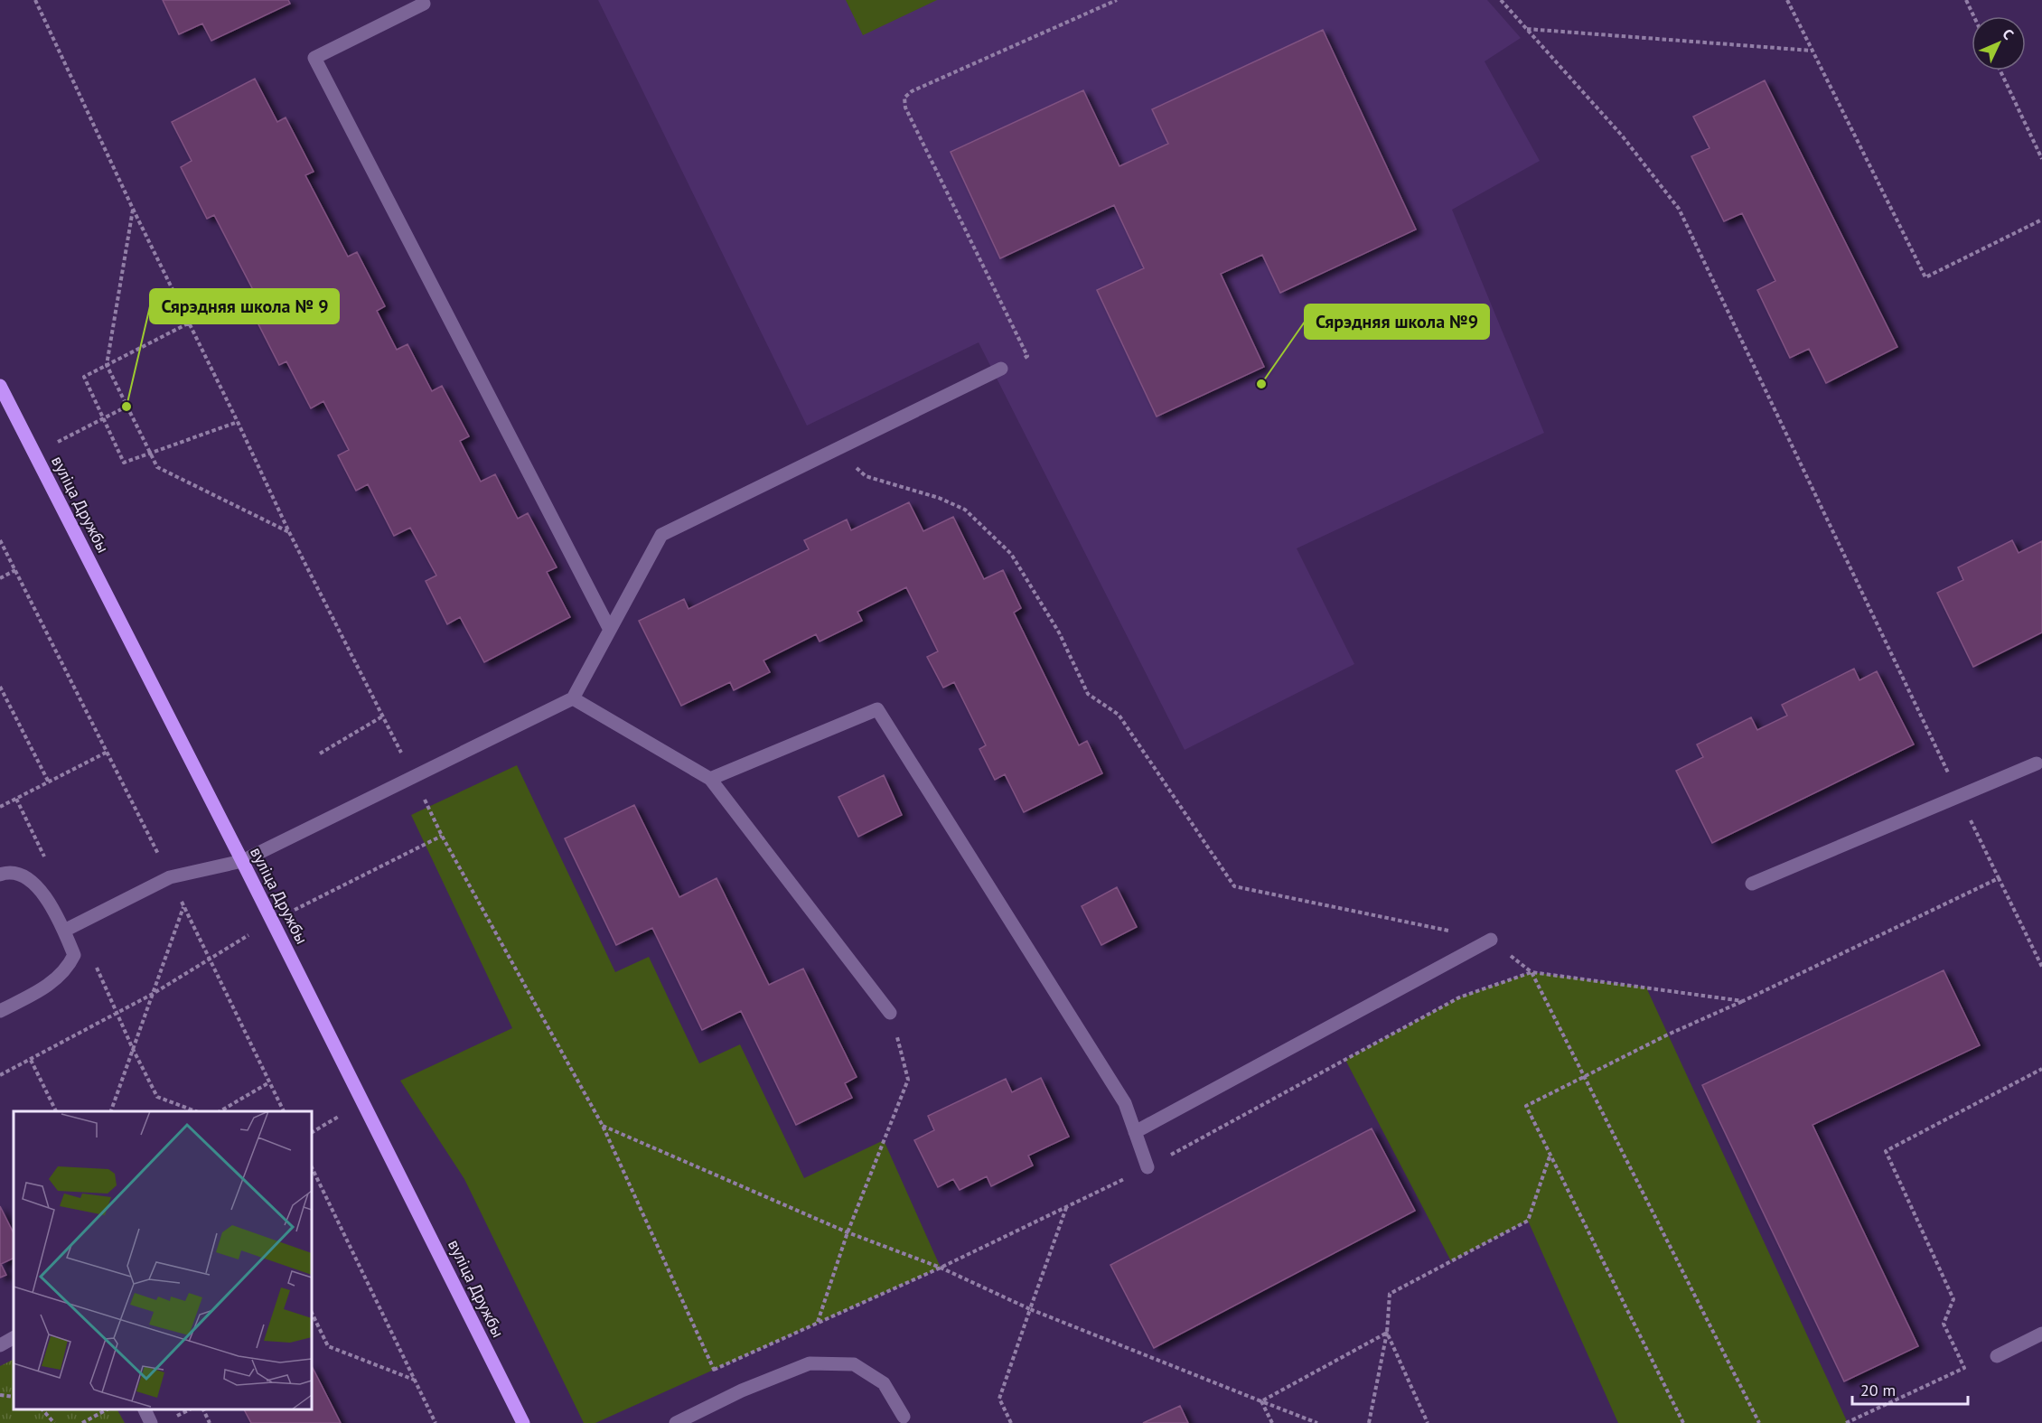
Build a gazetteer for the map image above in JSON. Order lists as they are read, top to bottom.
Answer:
{
  "streets": {
    "main road": ["вуліца Дружбы"]
  },
  "places": ["Сярэдняя школа №9", "Сярэдняя школа № 9"],
  "scale_bar": "20 m",
  "north": "top right"
}
